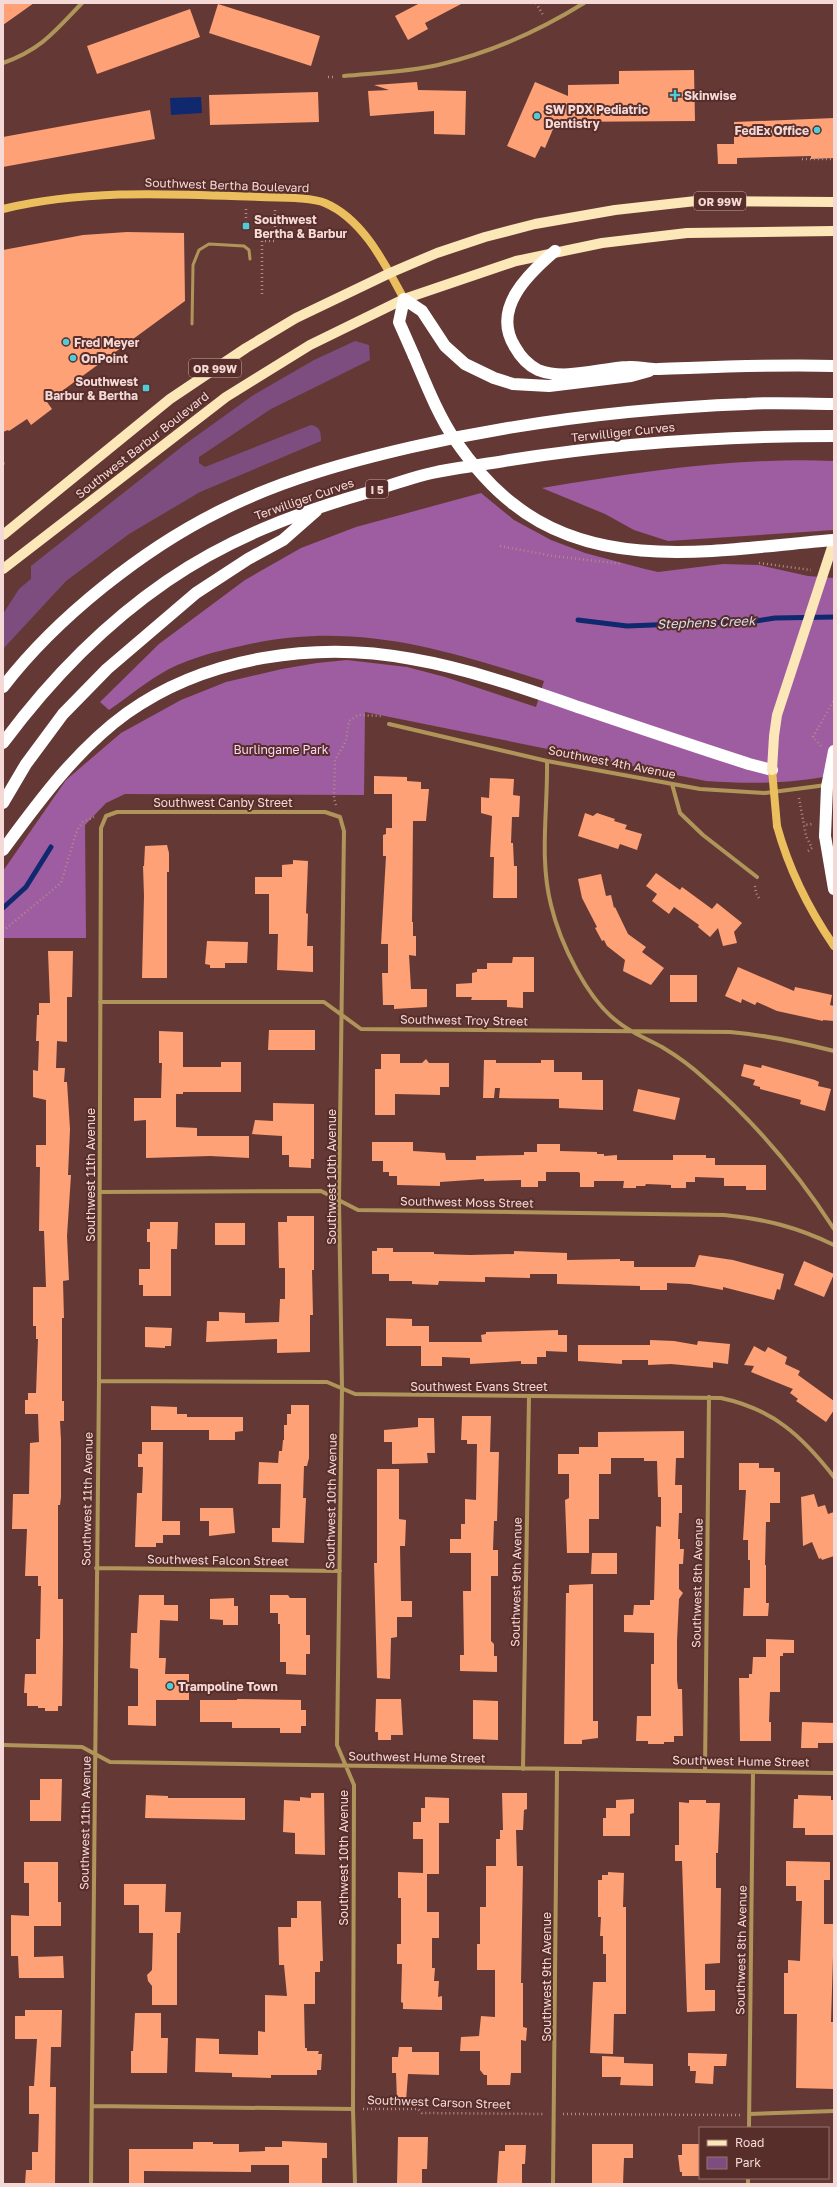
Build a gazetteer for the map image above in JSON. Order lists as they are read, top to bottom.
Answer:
{
  "streets": {
    "highway": ["Terwilliger Curves", "I 5"],
    "main road": ["Southwest Bertha Boulevard", "OR 99W", "Southwest Barbur Boulevard"],
    "street": [
      "Southwest 4th Avenue",
      "Southwest Canby Street",
      "Southwest Troy Street",
      "Southwest 11th Avenue",
      "Southwest 10th Avenue",
      "Southwest Moss Street",
      "Southwest Evans Street",
      "Southwest Falcon Street",
      "Southwest 9th Avenue",
      "Southwest 8th Avenue",
      "Southwest Hume Street",
      "Southwest Carson Street"
    ]
  },
  "crossings": [
    ["Southwest Bertha Boulevard", "Southwest Barbur Boulevard"],
    ["Southwest Canby Street", "Southwest 11th Avenue"],
    ["Southwest Canby Street", "Southwest 10th Avenue"],
    ["Southwest Troy Street", "Southwest 11th Avenue"],
    ["Southwest Troy Street", "Southwest 10th Avenue"],
    ["Southwest 11th Avenue", "Southwest Moss Street"],
    ["Southwest 11th Avenue", "Southwest Evans Street"],
    ["Southwest 11th Avenue", "Southwest Falcon Street"],
    ["Southwest 11th Avenue", "Southwest Hume Street"],
    ["Southwest 11th Avenue", "Southwest Carson Street"],
    ["Southwest 10th Avenue", "Southwest Moss Street"],
    ["Southwest 10th Avenue", "Southwest Evans Street"],
    ["Southwest 10th Avenue", "Southwest Falcon Street"],
    ["Southwest 10th Avenue", "Southwest Hume Street"],
    ["Southwest 10th Avenue", "Southwest Carson Street"],
    ["Southwest Evans Street", "Southwest 9th Avenue"],
    ["Southwest Evans Street", "Southwest 8th Avenue"],
    ["Southwest 9th Avenue", "Southwest Hume Street"],
    ["Southwest 9th Avenue", "Southwest Carson Street"],
    ["Southwest 8th Avenue", "Southwest Hume Street"],
    ["Southwest 8th Avenue", "Southwest Carson Street"]
  ],
  "water": ["Stephens Creek"],
  "parks": ["Burlingame Park"],
  "places": {
    "health": ["Skinwise"],
    "other": [
      "SW PDX Pediatric Dentistry",
      "FedEx Office",
      "Fred Meyer",
      "OnPoint",
      "Trampoline Town"
    ],
    "transit": ["Southwest Bertha & Barbur", "Southwest Barbur & Bertha"]
  },
  "legend": ["Road", "Park"]
}
